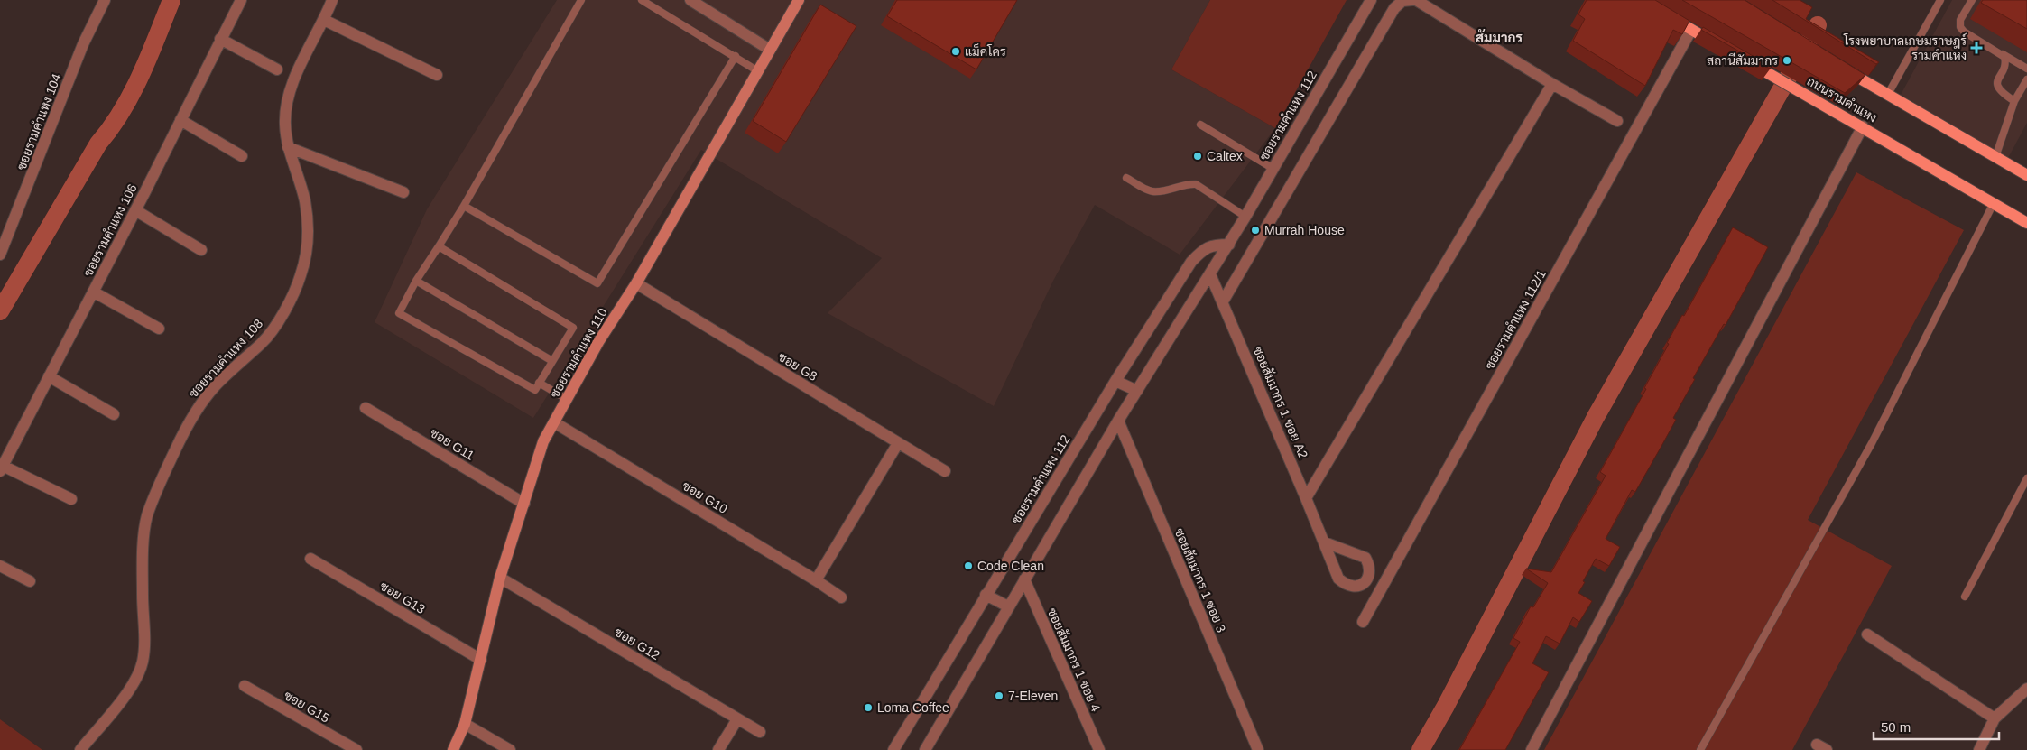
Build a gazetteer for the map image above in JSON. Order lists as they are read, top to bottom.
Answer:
{
  "streets": {
    "main road": ["ถนนรามคำแหง"],
    "street": [
      "ซอยรามคำแหง 112",
      "ซอยรามคําแหง 104",
      "ซอยรามคําแหง 106",
      "ซอยรามคำแหง 112/1",
      "ซอยรามคำแหง 110",
      "ซอยรามคำแหง 108",
      "ซอย G8",
      "ซอยสัมมากร 1 ซอย A2",
      "ซอย G11",
      "ซอย G10",
      "ซอยสัมมากร 1 ซอย 3",
      "ซอย G13",
      "ซอย G12",
      "ซอยสัมมากร 1 ซอย 4",
      "ซอย G15"
    ]
  },
  "crossings": [
    ["ซอยรามคำแหง 112", "ซอยสัมมากร 1 ซอย A2"],
    ["ซอยรามคำแหง 112", "ซอยสัมมากร 1 ซอย 3"],
    ["ซอยรามคำแหง 112", "ซอยสัมมากร 1 ซอย 4"],
    ["ซอยรามคำแหง 110", "ซอย G8"],
    ["ซอยรามคำแหง 110", "ซอย G11"],
    ["ซอยรามคำแหง 110", "ซอย G10"],
    ["ซอยรามคำแหง 110", "ซอย G13"],
    ["ซอยรามคำแหง 110", "ซอย G12"]
  ],
  "districts": ["สัมมากร"],
  "places": {
    "health": ["โรงพยาบาลเกษมราษฎร์ รามคำแหง"],
    "other": [
      "แม็คโคร",
      "สถานีสัมมากร",
      "Caltex",
      "Murrah House",
      "Code Clean",
      "7-Eleven",
      "Loma Coffee"
    ]
  },
  "scale_bar": "50 m"
}
